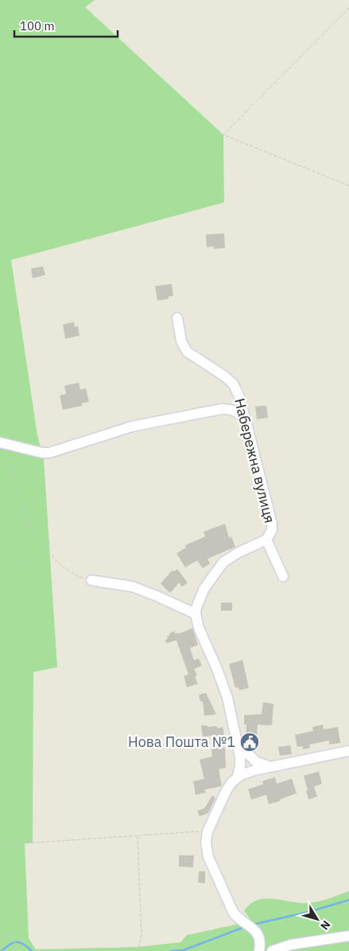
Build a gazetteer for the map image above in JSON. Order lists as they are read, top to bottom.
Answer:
{
  "streets": {
    "street": ["Набережна вулиця"]
  },
  "places": {
    "public building": ["Нова Пошта №1"]
  },
  "scale_bar": "100 m",
  "north": "bottom right"
}
